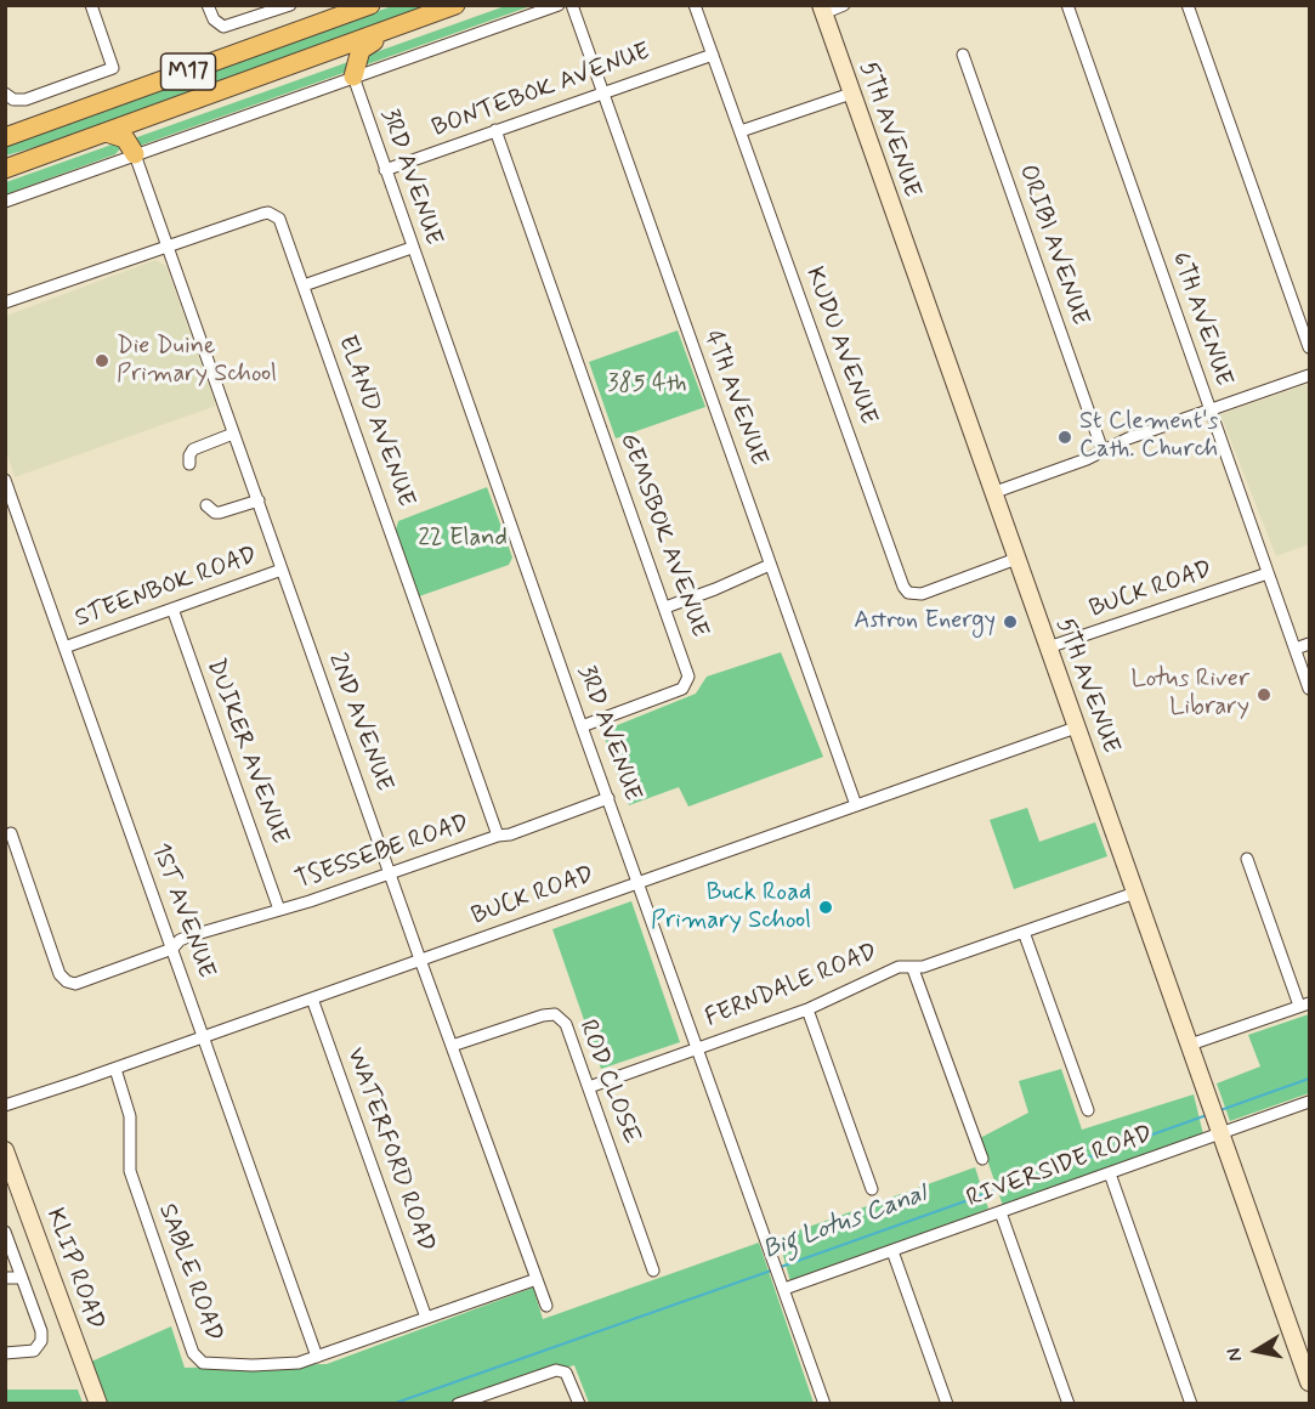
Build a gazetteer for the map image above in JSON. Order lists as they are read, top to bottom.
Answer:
{
  "streets": {
    "main road": ["M17", "5TH AVENUE", "KLIP ROAD"],
    "street": [
      "BONTEBOK AVENUE",
      "3RD AVENUE",
      "ORIBI AVENUE",
      "6TH AVENUE",
      "KUDU AVENUE",
      "4TH AVENUE",
      "ELAND AVENUE",
      "GEMSBOK AVENUE",
      "STEENBOK ROAD",
      "BUCK ROAD",
      "2ND AVENUE",
      "DUIKER AVENUE",
      "TSESSEBE ROAD",
      "1ST AVENUE",
      "FERNDALE ROAD",
      "ROD CLOSE",
      "WATERFORD ROAD",
      "RIVERSIDE ROAD",
      "SABLE ROAD"
    ]
  },
  "crossings": [
    ["BONTEBOK AVENUE", "3RD AVENUE"],
    ["BONTEBOK AVENUE", "KUDU AVENUE"],
    ["BONTEBOK AVENUE", "4TH AVENUE"],
    ["BONTEBOK AVENUE", "GEMSBOK AVENUE"],
    ["5TH AVENUE", "KUDU AVENUE"],
    ["5TH AVENUE", "BUCK ROAD"],
    ["5TH AVENUE", "FERNDALE ROAD"],
    ["5TH AVENUE", "RIVERSIDE ROAD"],
    ["3RD AVENUE", "GEMSBOK AVENUE"],
    ["3RD AVENUE", "BUCK ROAD"],
    ["3RD AVENUE", "TSESSEBE ROAD"],
    ["3RD AVENUE", "FERNDALE ROAD"],
    ["3RD AVENUE", "RIVERSIDE ROAD"],
    ["6TH AVENUE", "BUCK ROAD"],
    ["4TH AVENUE", "BUCK ROAD"],
    ["ELAND AVENUE", "2ND AVENUE"],
    ["ELAND AVENUE", "TSESSEBE ROAD"],
    ["STEENBOK ROAD", "2ND AVENUE"],
    ["STEENBOK ROAD", "DUIKER AVENUE"],
    ["STEENBOK ROAD", "1ST AVENUE"],
    ["BUCK ROAD", "2ND AVENUE"],
    ["BUCK ROAD", "1ST AVENUE"],
    ["BUCK ROAD", "WATERFORD ROAD"],
    ["BUCK ROAD", "SABLE ROAD"],
    ["2ND AVENUE", "TSESSEBE ROAD"],
    ["2ND AVENUE", "ROD CLOSE"],
    ["2ND AVENUE", "SABLE ROAD"],
    ["DUIKER AVENUE", "TSESSEBE ROAD"],
    ["TSESSEBE ROAD", "1ST AVENUE"],
    ["1ST AVENUE", "SABLE ROAD"],
    ["FERNDALE ROAD", "ROD CLOSE"],
    ["WATERFORD ROAD", "SABLE ROAD"]
  ],
  "water": ["Big Lotus Canal"],
  "parks": ["385 4th", "22 Eland"],
  "places": [
    "Die Duine Primary School",
    "St Clement's Cath. Church",
    "Astron Energy",
    "Lotus River Library",
    "Buck Road Primary School"
  ],
  "north": "left"
}
